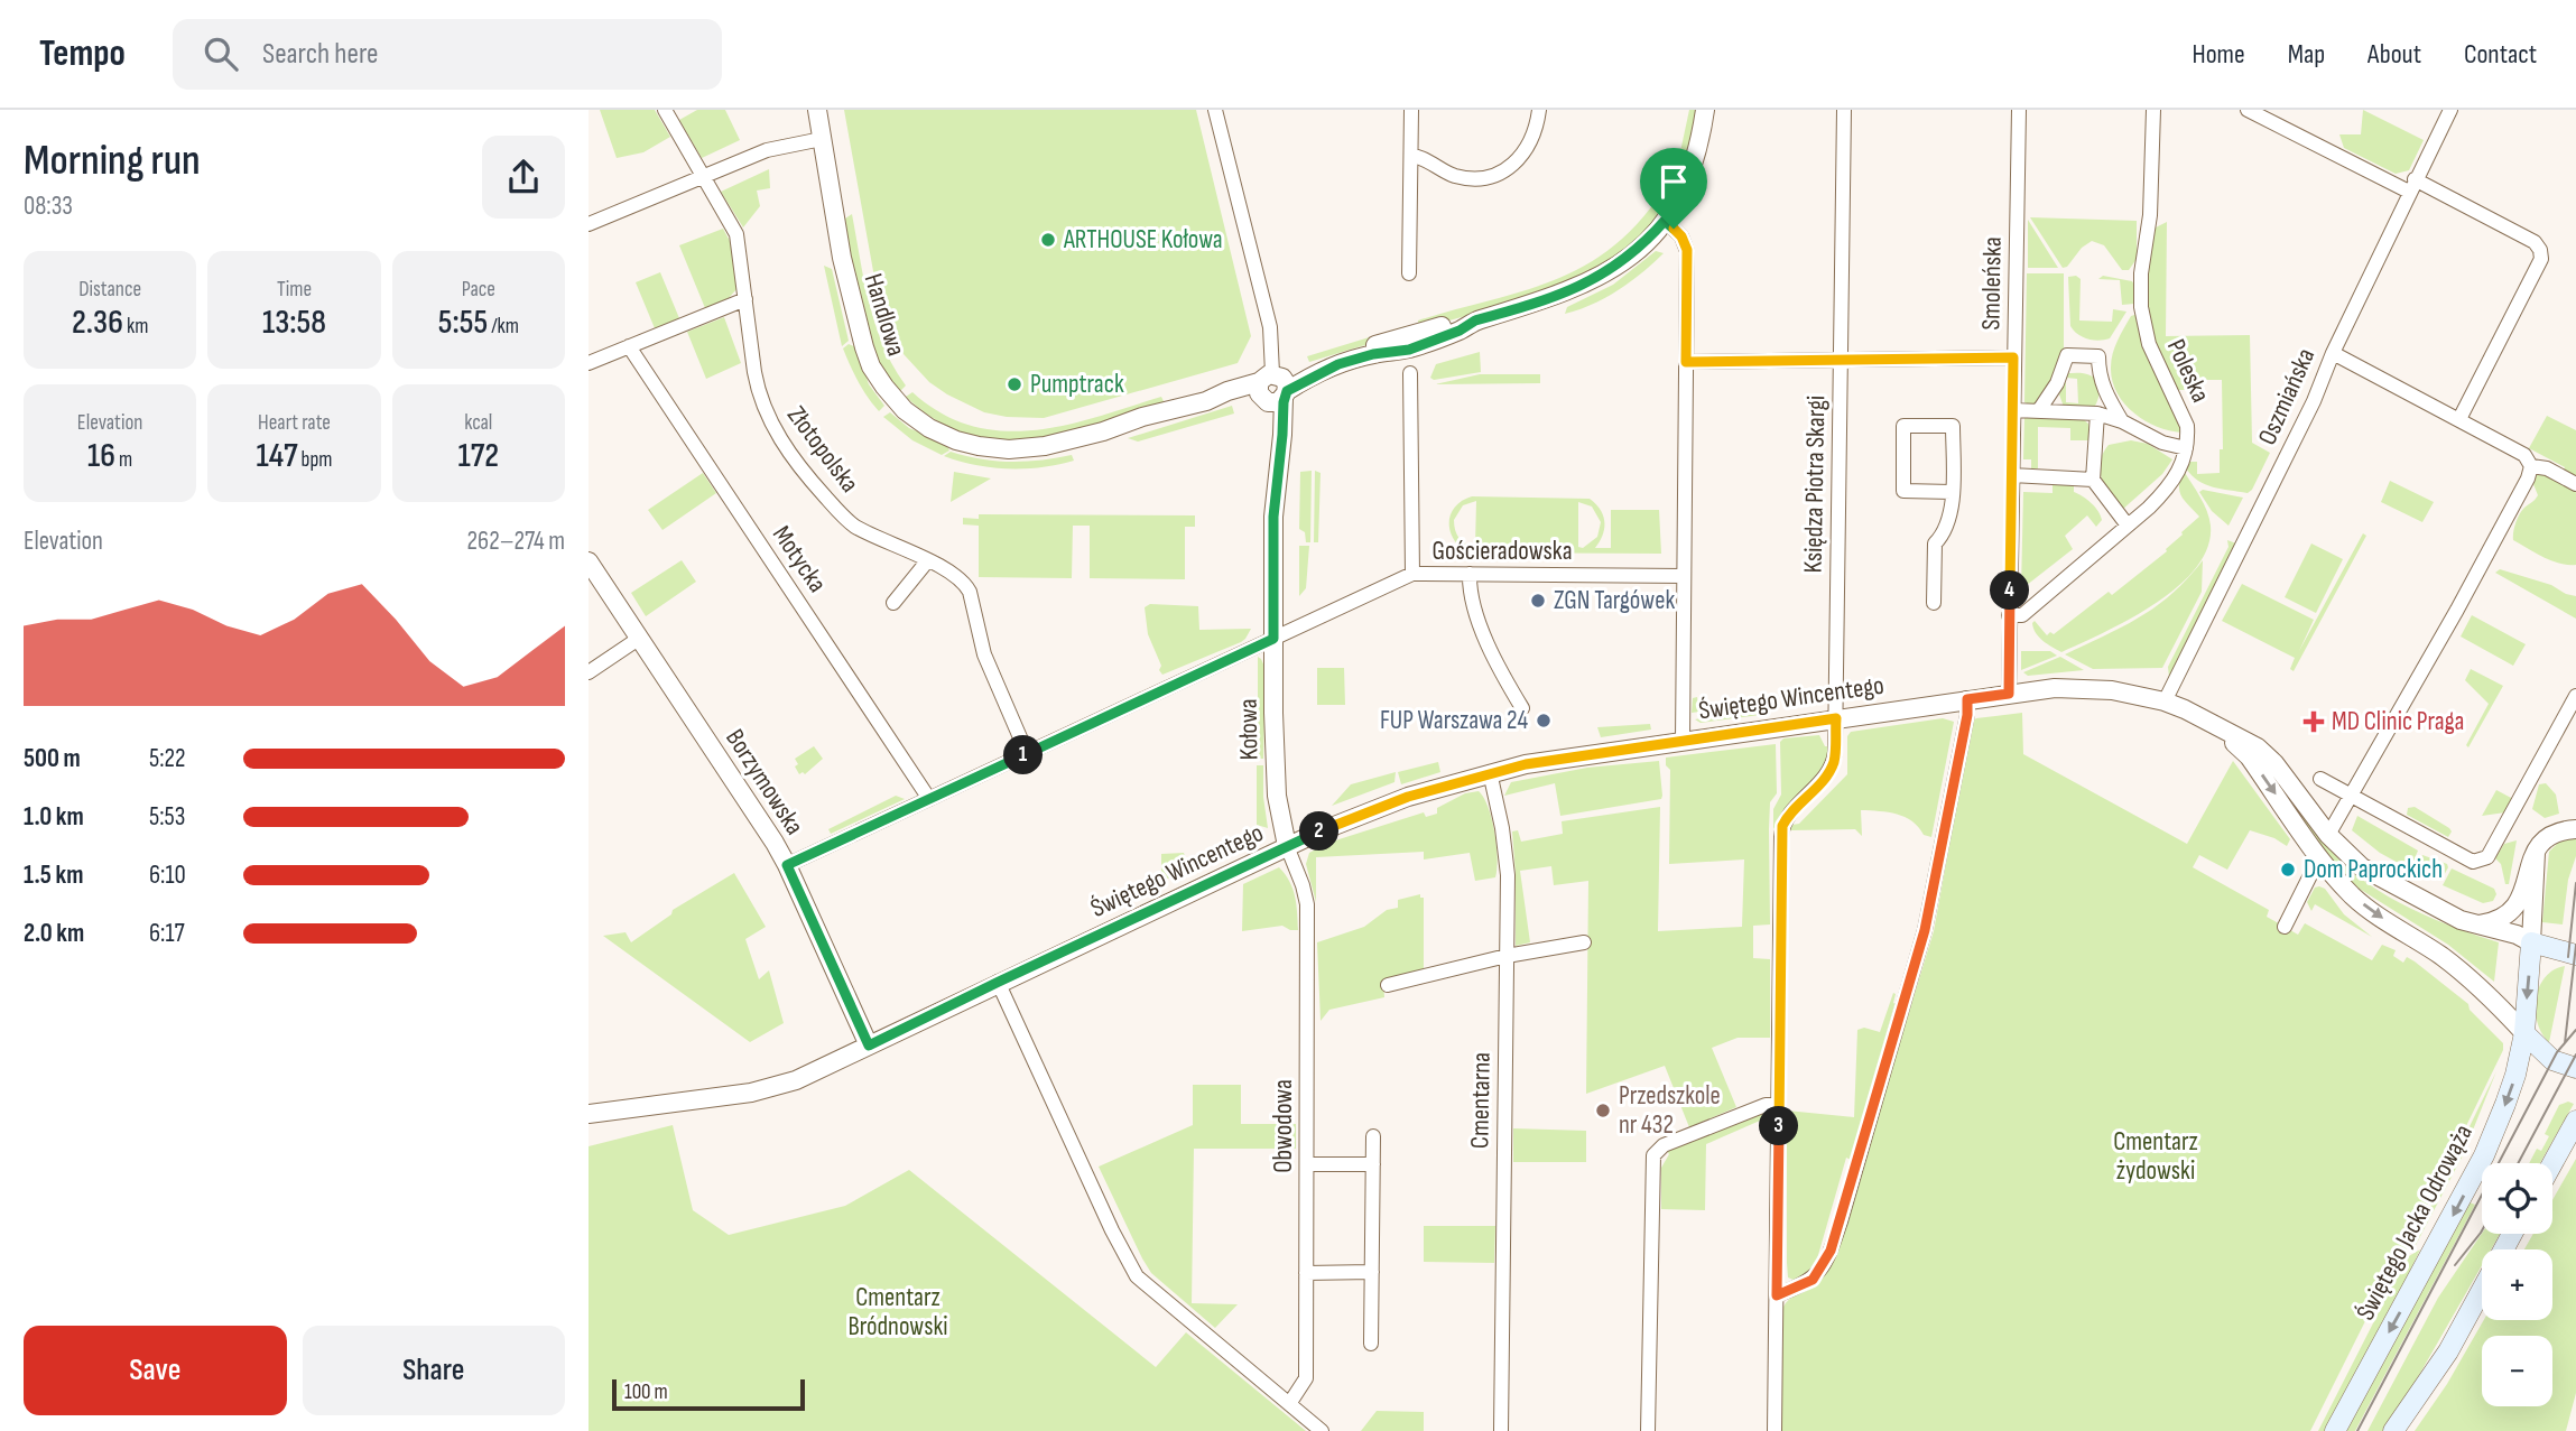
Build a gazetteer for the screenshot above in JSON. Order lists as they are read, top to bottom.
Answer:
{
  "streets": {
    "main road": ["Świętego Jacka Odrowąża"],
    "street": [
      "Smoleńska",
      "Handlowa",
      "Poleska",
      "Oszmiańska",
      "Złotopolska",
      "Księdza Piotra Skargi",
      "Gościeradowska",
      "Motycka",
      "Świętego Wincentego",
      "Kołowa",
      "Borzymowska",
      "Cmentarna",
      "Obwodowa"
    ]
  },
  "crossings": [
    ["Smoleńska", "Świętego Wincentego"],
    ["Handlowa", "Kołowa"],
    ["Oszmiańska", "Świętego Wincentego"],
    ["Złotopolska", "Gościeradowska"],
    ["Księdza Piotra Skargi", "Świętego Wincentego"],
    ["Gościeradowska", "Motycka"],
    ["Gościeradowska", "Kołowa"],
    ["Gościeradowska", "Borzymowska"],
    ["Świętego Wincentego", "Kołowa"],
    ["Świętego Wincentego", "Borzymowska"],
    ["Świętego Wincentego", "Cmentarna"],
    ["Świętego Wincentego", "Obwodowa"],
    ["Świętego Wincentego", "Świętego Jacka Odrowąża"],
    ["Kołowa", "Obwodowa"]
  ],
  "parks": ["Cmentarz żydowski", "Cmentarz Bródnowski"],
  "places": {
    "other": [
      "ARTHOUSE Kołowa",
      "Pumptrack",
      "ZGN Targówek",
      "FUP Warszawa 24",
      "Dom Paprockich",
      "Przedszkole nr 432"
    ],
    "health": ["MD Clinic Praga"]
  },
  "scale_bar": "100 m",
  "page": {
    "header": "Tempo",
    "search": "Search here",
    "nav": [
      "Home",
      "Map",
      "About",
      "Contact"
    ],
    "heading": ["Morning run", "08:33"],
    "stats": [
      ["Distance", "2.36 km"],
      ["Time", "13:58"],
      ["Pace", "5:55 /km"],
      ["Elevation", "16 m"],
      ["Heart rate", "147 bpm"],
      ["kcal", "172"]
    ],
    "chart": ["Elevation", "262–274 m"],
    "pins": [
      "4",
      "1",
      "2",
      "3"
    ],
    "list": [
      {
        "name": "500 m",
        "note": "5:22"
      },
      {
        "name": "1.0 km",
        "note": "5:53"
      },
      {
        "name": "1.5 km",
        "note": "6:10"
      },
      {
        "name": "2.0 km",
        "note": "6:17"
      }
    ],
    "map_buttons": ["+", "−"],
    "buttons": ["Save", "Share"],
    "scale": "100 m"
  }
}
